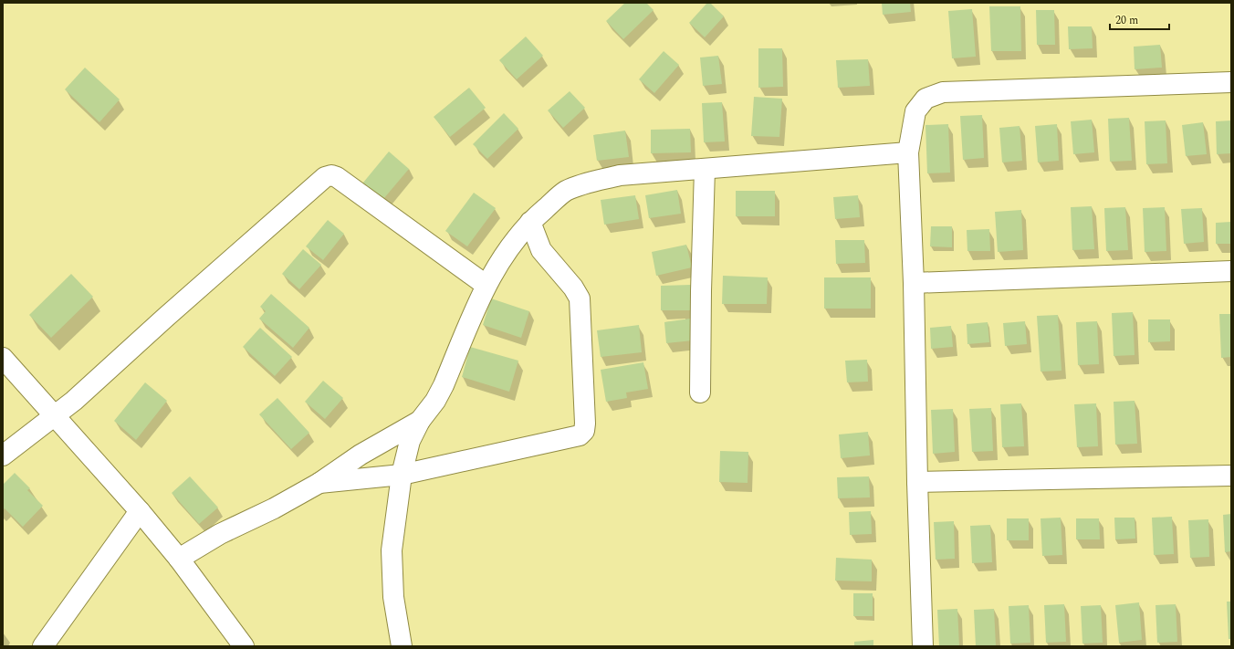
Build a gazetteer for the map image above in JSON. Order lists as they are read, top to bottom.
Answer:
{
  "scale_bar": "20 m"
}
